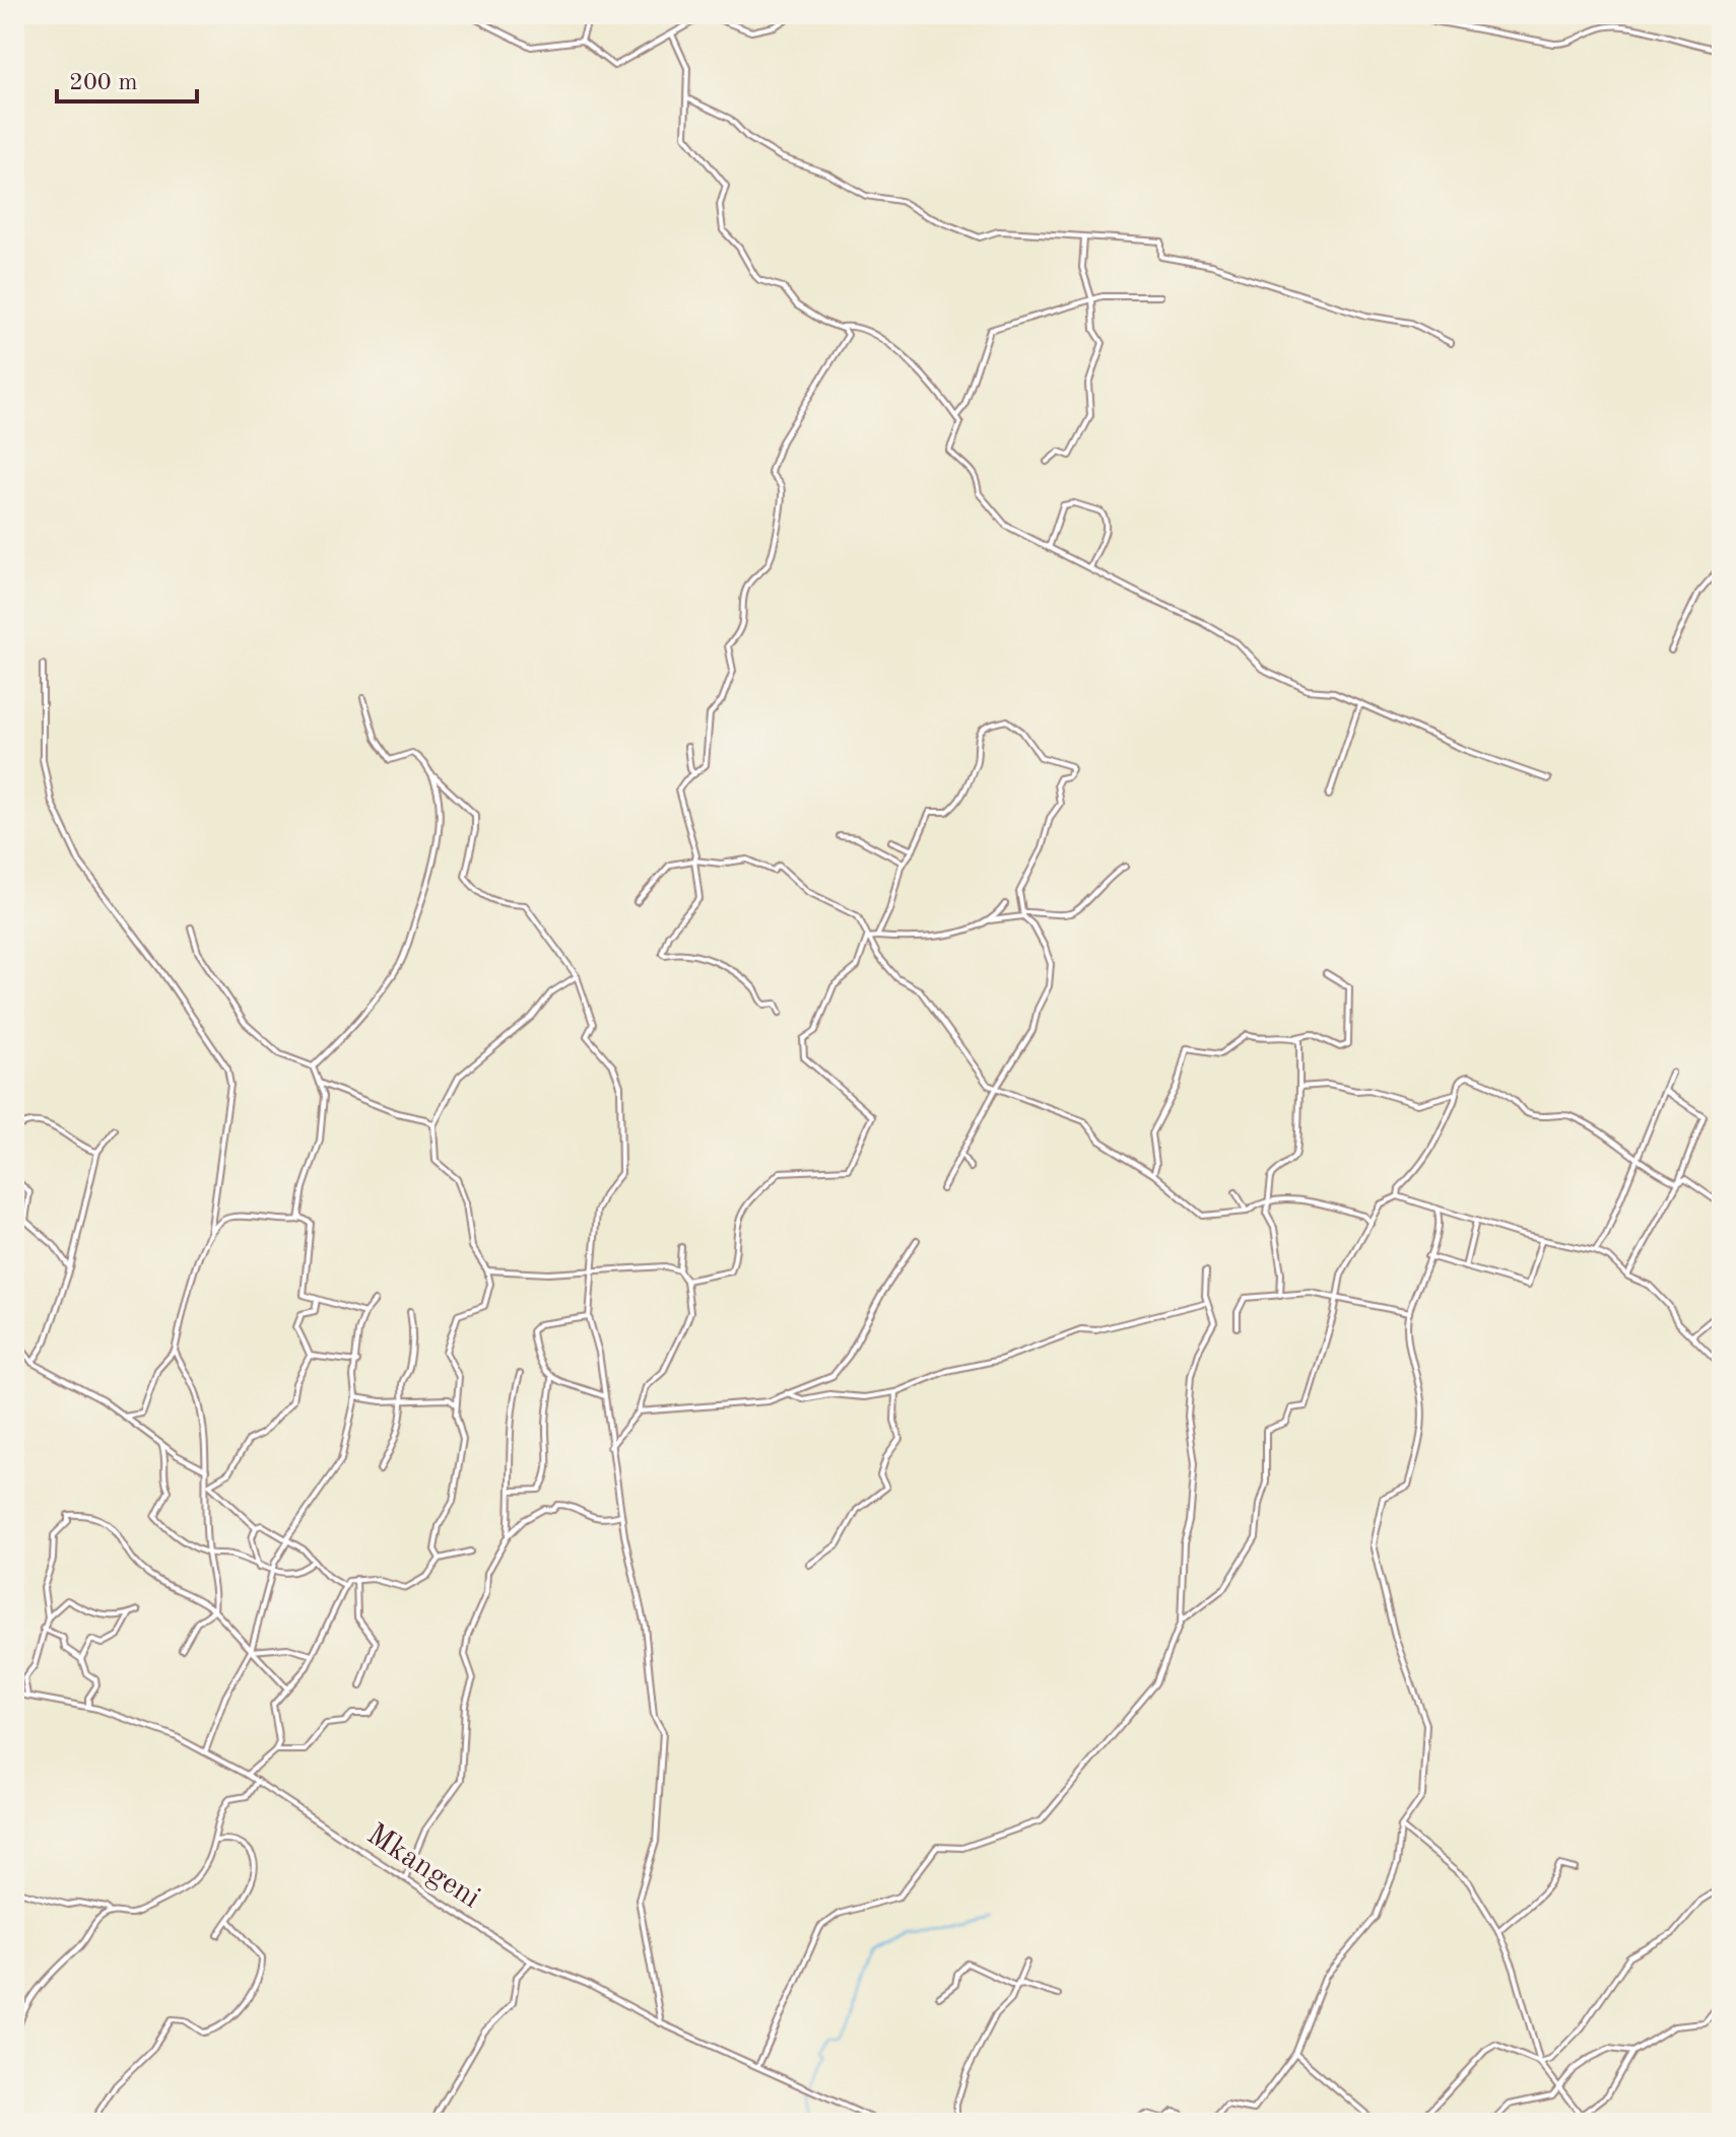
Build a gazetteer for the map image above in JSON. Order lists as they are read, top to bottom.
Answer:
{
  "streets": {
    "street": ["Mkangeni"]
  },
  "scale_bar": "200 m"
}
